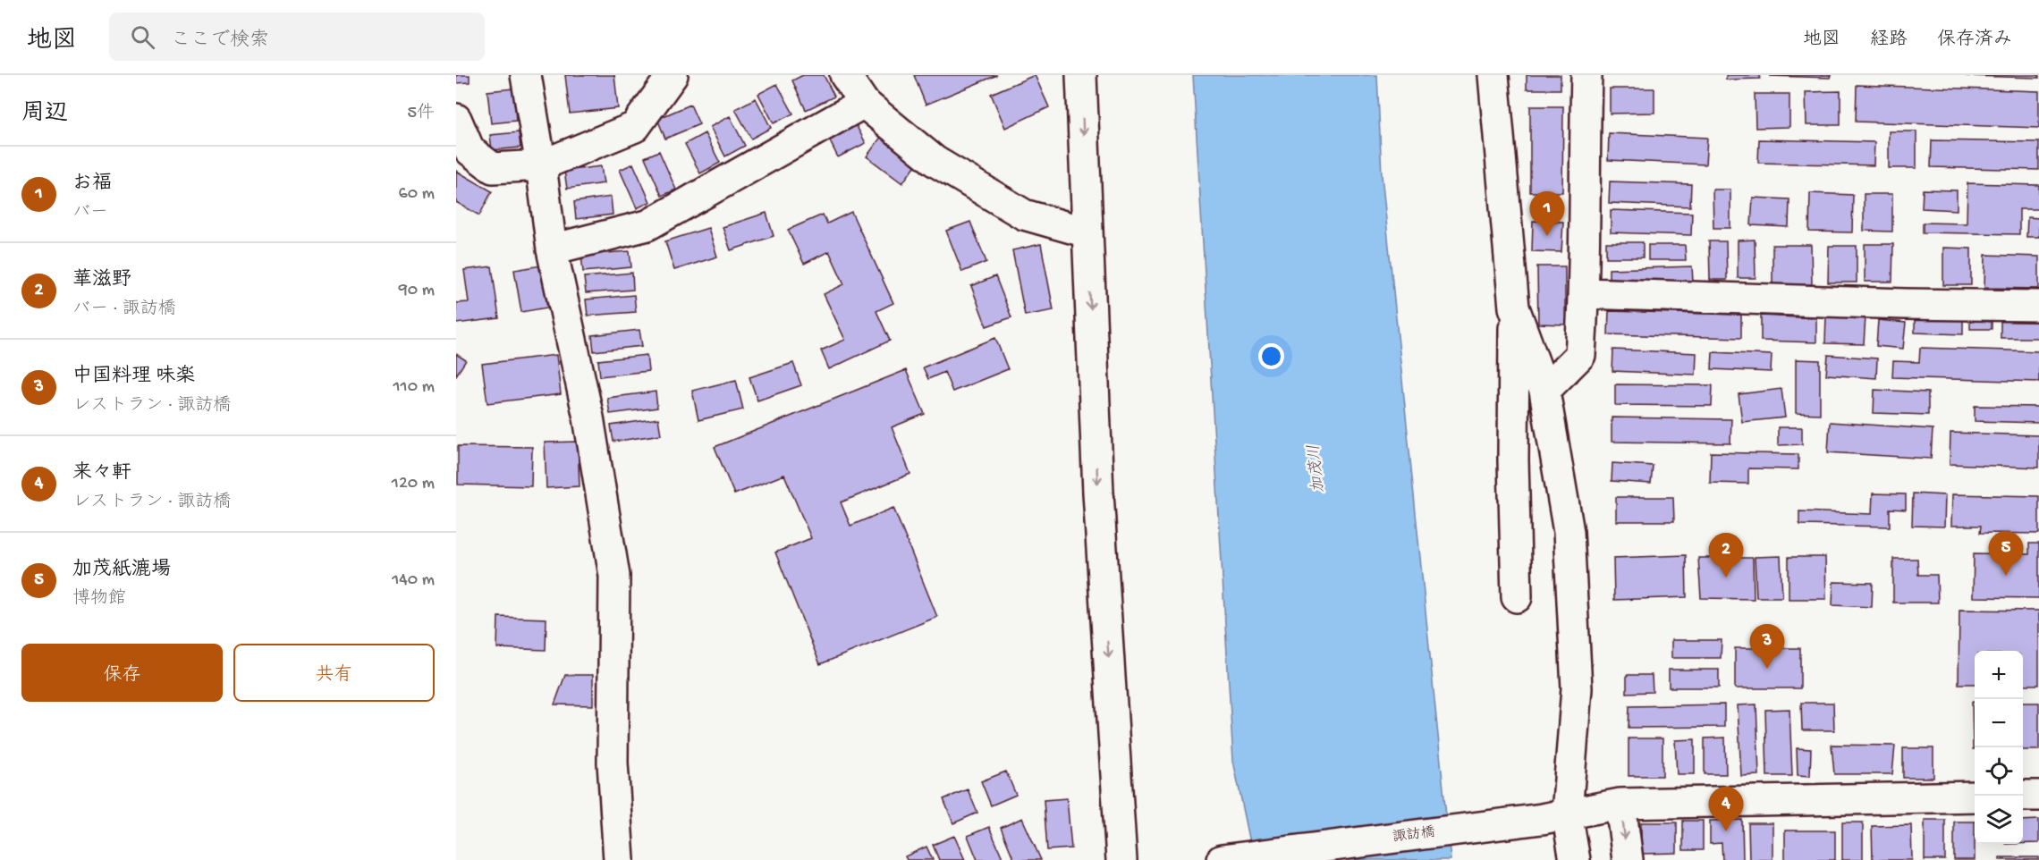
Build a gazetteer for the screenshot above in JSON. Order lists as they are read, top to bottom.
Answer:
{
  "streets": {
    "street": ["諏訪橋"]
  },
  "water": ["加茂川"],
  "page": {
    "header": "地図",
    "search": "ここで検索",
    "nav": ["地図", "経路", "保存済み"],
    "heading": ["周辺", "5件"],
    "list": [
      {
        "mark": "1",
        "name": "お福",
        "note": "バー",
        "value": "60 m"
      },
      {
        "mark": "2",
        "name": "華滋野",
        "note": "バー · 諏訪橋",
        "value": "90 m"
      },
      {
        "mark": "3",
        "name": "中国料理 味楽",
        "note": "レストラン · 諏訪橋",
        "value": "110 m"
      },
      {
        "mark": "4",
        "name": "来々軒",
        "note": "レストラン · 諏訪橋",
        "value": "120 m"
      },
      {
        "mark": "5",
        "name": "加茂紙漉場",
        "note": "博物館",
        "value": "140 m"
      }
    ],
    "pins": [
      "1",
      "5",
      "2",
      "3",
      "4"
    ],
    "buttons": ["保存", "共有"],
    "map_buttons": ["+", "−"]
  }
}
